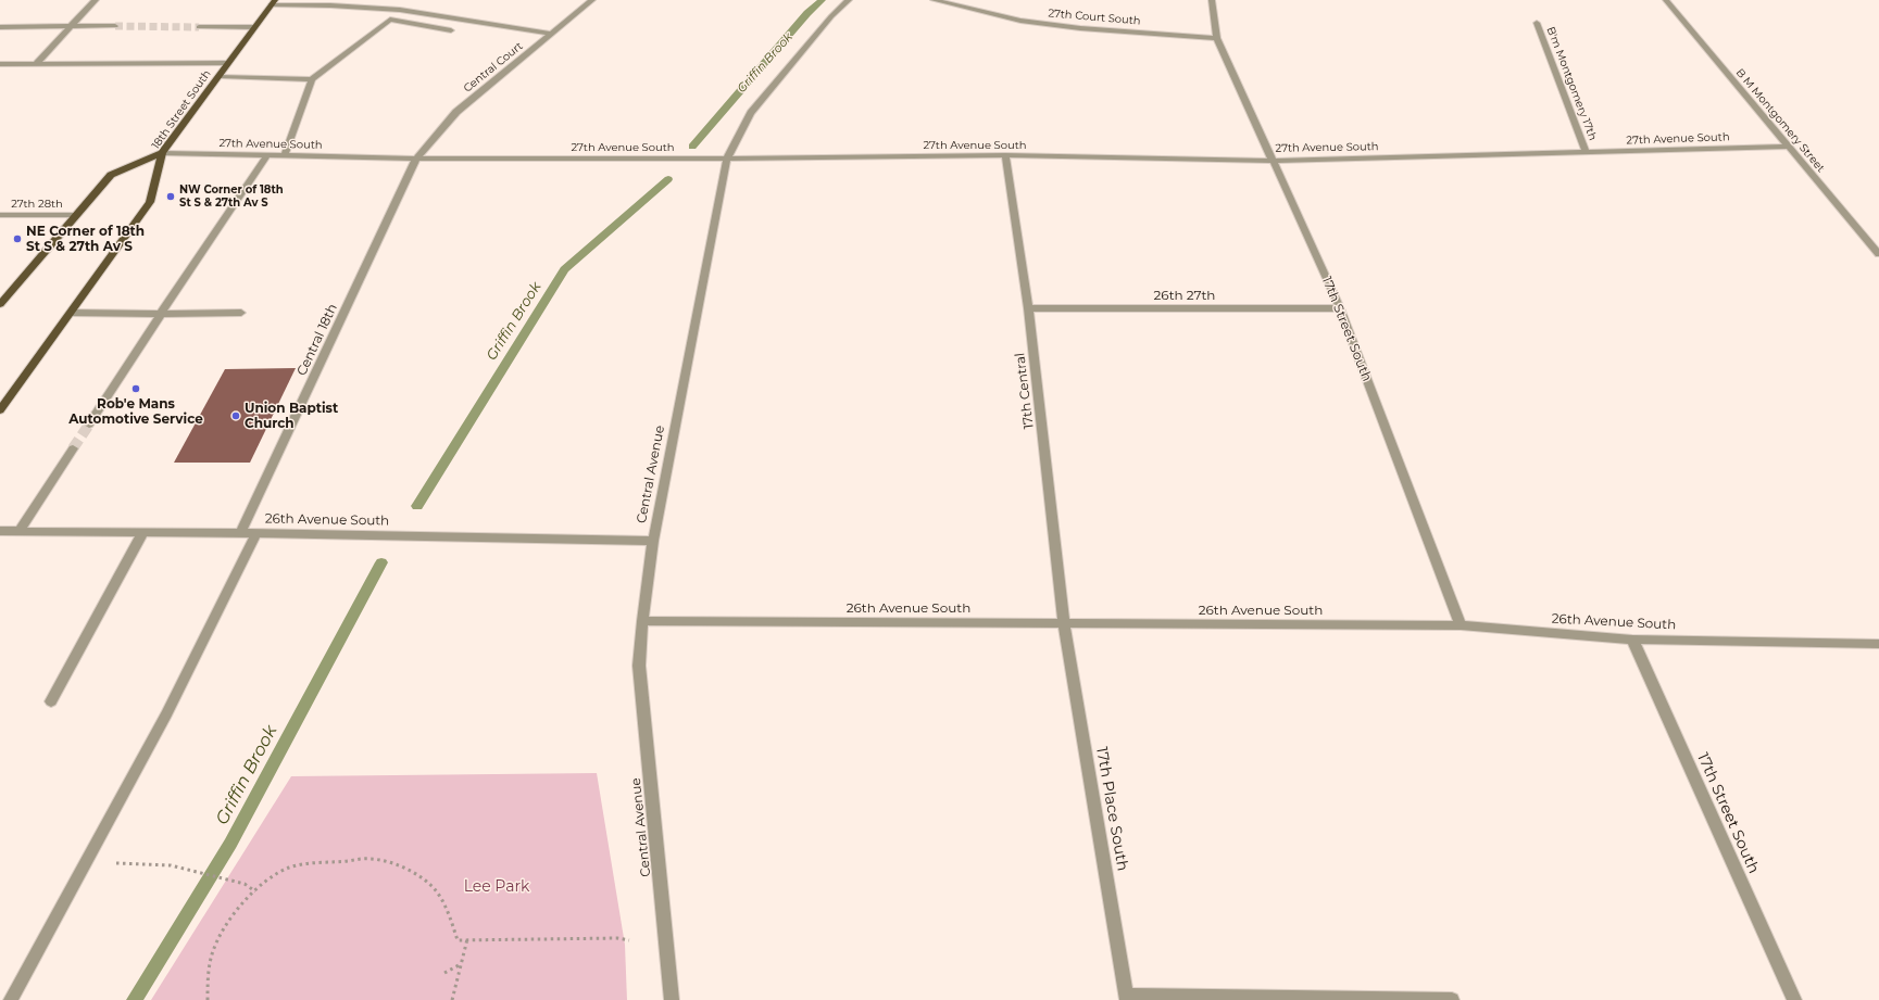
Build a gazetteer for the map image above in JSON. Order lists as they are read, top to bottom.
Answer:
{
  "streets": {
    "main road": ["18th Street South"],
    "street": [
      "27th Court South",
      "Central Court",
      "B'm Montgomery 17th",
      "B M Montgomery Street",
      "27th Avenue South",
      "27th 28th",
      "26th 27th",
      "17th Street South",
      "Central 18th",
      "17th Central",
      "Central Avenue",
      "26th Avenue South",
      "17th Place South"
    ]
  },
  "crossings": [
    ["27th Court South", "17th Street South"],
    ["Central Court", "27th Avenue South"],
    ["Central Court", "Central 18th"],
    ["B'm Montgomery 17th", "27th Avenue South"],
    ["18th Street South", "27th Avenue South"],
    ["B M Montgomery Street", "27th Avenue South"],
    ["27th Avenue South", "17th Street South"],
    ["27th Avenue South", "Central 18th"],
    ["27th Avenue South", "17th Central"],
    ["27th Avenue South", "Central Avenue"],
    ["26th 27th", "17th Street South"],
    ["26th 27th", "17th Central"],
    ["17th Street South", "26th Avenue South"],
    ["Central 18th", "26th Avenue South"],
    ["17th Central", "26th Avenue South"],
    ["17th Central", "17th Place South"],
    ["Central Avenue", "26th Avenue South"],
    ["26th Avenue South", "17th Place South"]
  ],
  "water": ["Griffin Brook"],
  "parks": ["Lee Park"],
  "places": [
    "NW Corner of 18th St S & 27th Av S",
    "NE Corner of 18th St S & 27th Av S",
    "Rob'e Mans Automotive Service",
    "Union Baptist Church"
  ]
}
